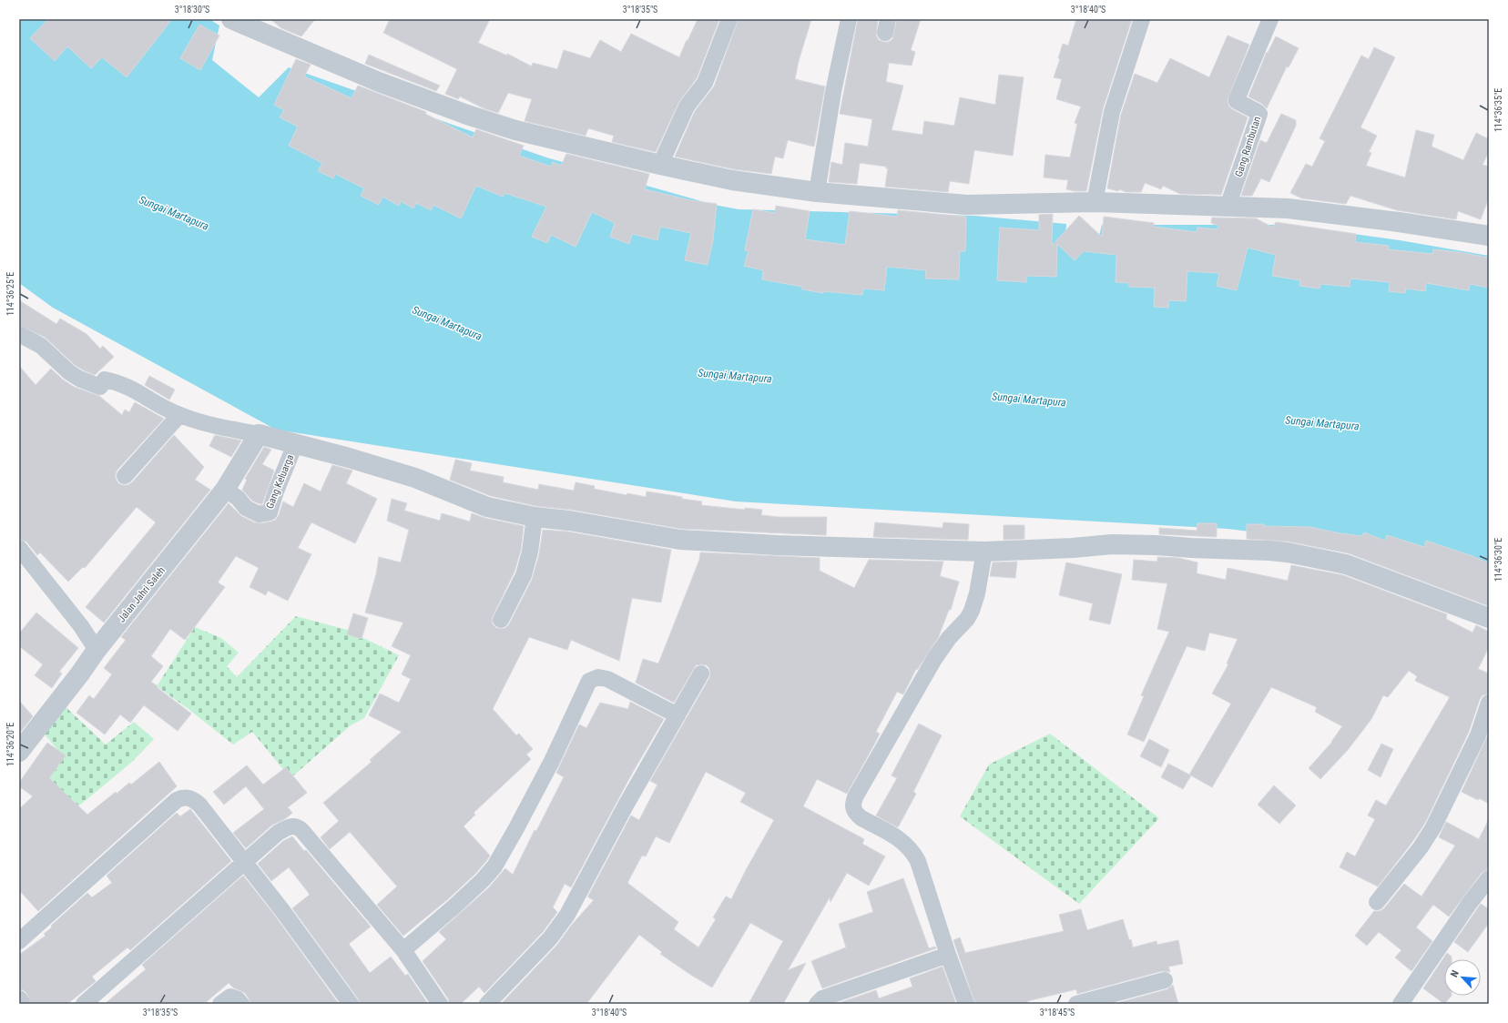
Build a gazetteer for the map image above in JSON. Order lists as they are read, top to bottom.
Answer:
{
  "streets": {
    "street": ["Gang Rambutan", "Gang Keluarga", "Jalan Jahri Saleh"]
  },
  "crossings": [
    ["Gang Keluarga", "Jalan Jahri Saleh"]
  ],
  "water": ["Sungai Martapura"],
  "north": "top left",
  "coordinates": [
    "3°18'30\"S",
    "3°18'35\"S",
    "3°18'40\"S",
    "114°36'35\"E",
    "114°36'25\"E",
    "114°36'30\"E",
    "114°36'20\"E",
    "3°18'45\"S"
  ]
}
